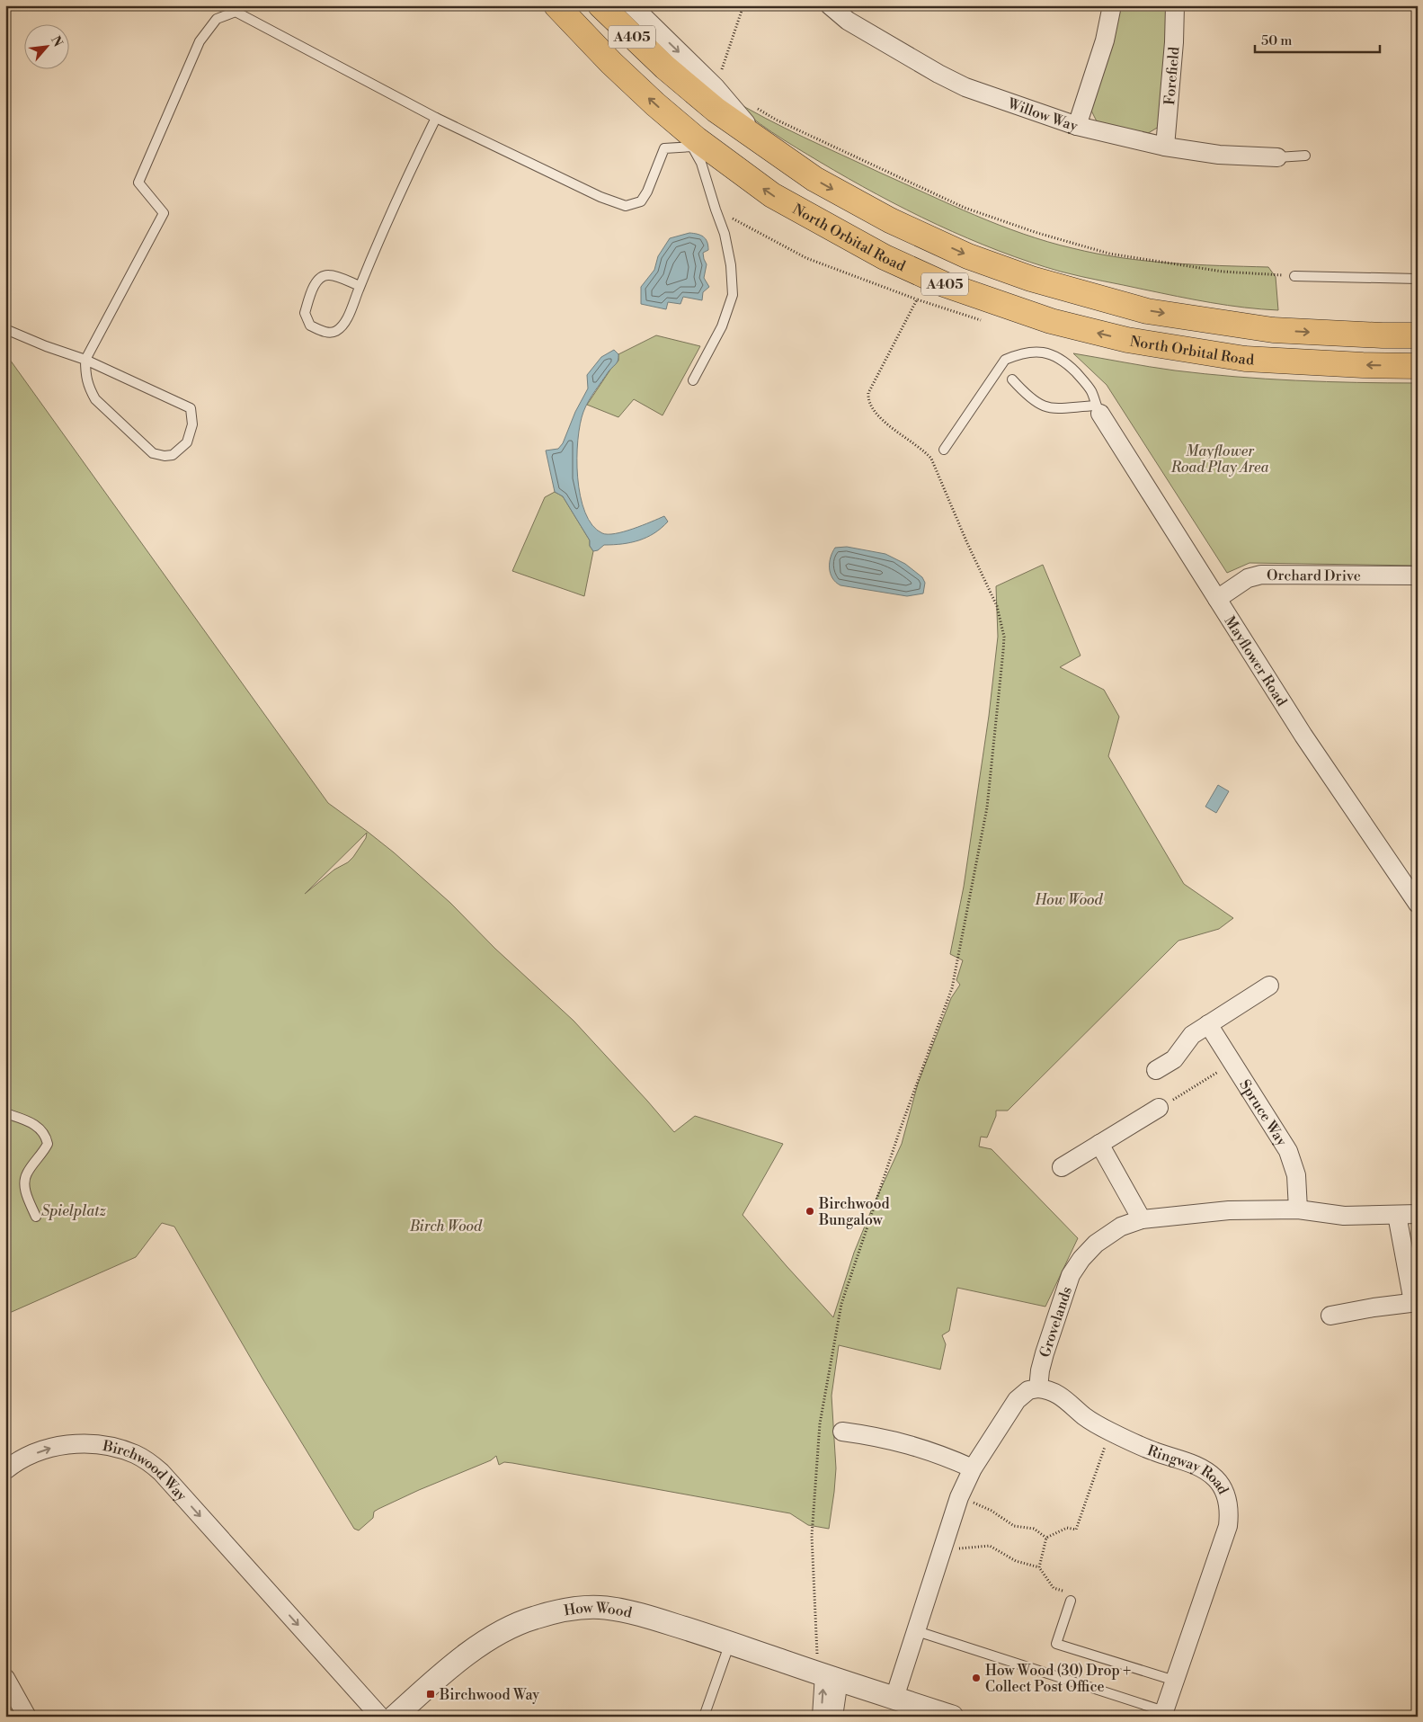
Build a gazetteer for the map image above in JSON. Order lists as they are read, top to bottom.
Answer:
{
  "streets": {
    "highway": ["A405", "North Orbital Road"],
    "street": [
      "Forefield",
      "Willow Way",
      "Orchard Drive",
      "Mayflower Road",
      "Spruce Way",
      "Grovelands",
      "Ringway Road",
      "Birchwood Way",
      "How Wood"
    ]
  },
  "crossings": [
    ["Forefield", "Willow Way"],
    ["Orchard Drive", "Mayflower Road"],
    ["Spruce Way", "Grovelands"],
    ["Grovelands", "Ringway Road"]
  ],
  "one_way": ["Birchwood Way"],
  "parks": [
    "Mayflower Road Play Area",
    "How Wood",
    "Spielplatz",
    "Birch Wood"
  ],
  "places": {
    "other": ["Birchwood Bungalow", "How Wood (30) Drop + Collect Post Office"],
    "transit": ["Birchwood Way"]
  },
  "scale_bar": "50 m",
  "north": "top right"
}
